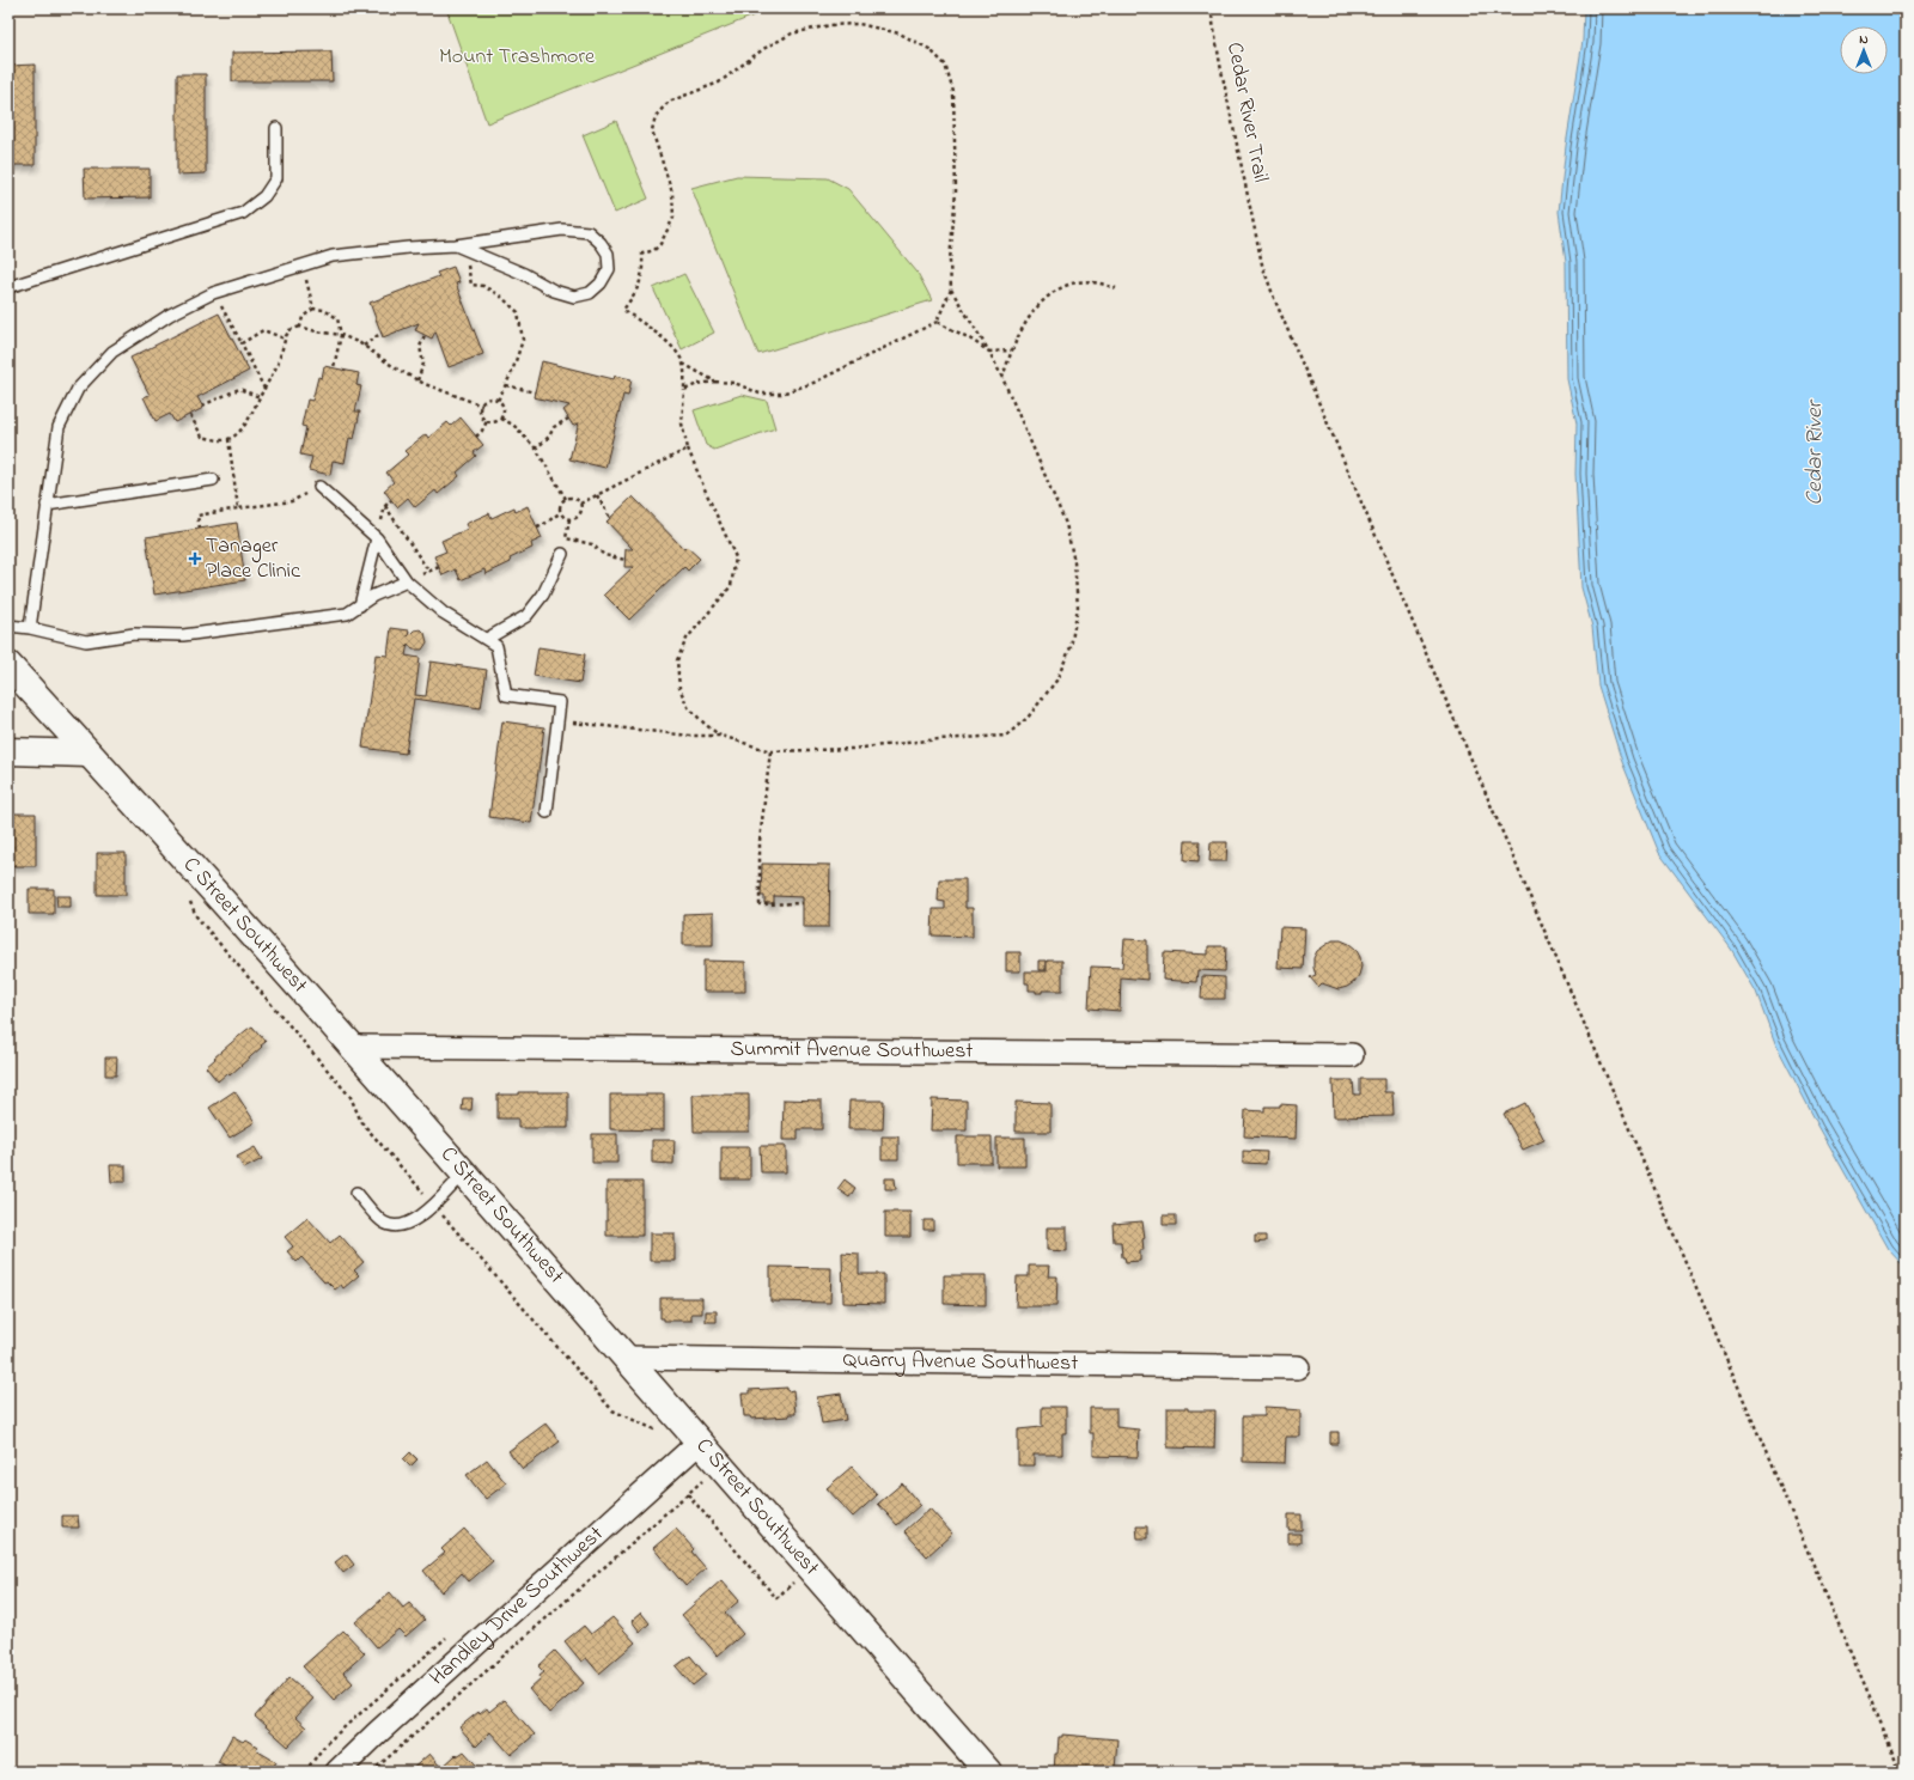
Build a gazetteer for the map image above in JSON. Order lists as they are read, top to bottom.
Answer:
{
  "streets": {
    "main road": ["C Street Southwest"],
    "street": ["Summit Avenue Southwest", "Quarry Avenue Southwest", "Handley Drive Southwest"],
    "path": ["Cedar River Trail"]
  },
  "crossings": [
    ["C Street Southwest", "Summit Avenue Southwest"],
    ["C Street Southwest", "Quarry Avenue Southwest"],
    ["C Street Southwest", "Handley Drive Southwest"]
  ],
  "water": ["Cedar River"],
  "parks": ["Mount Trashmore"],
  "places": {
    "health": ["Tanager Place Clinic"]
  },
  "north": "top"
}
